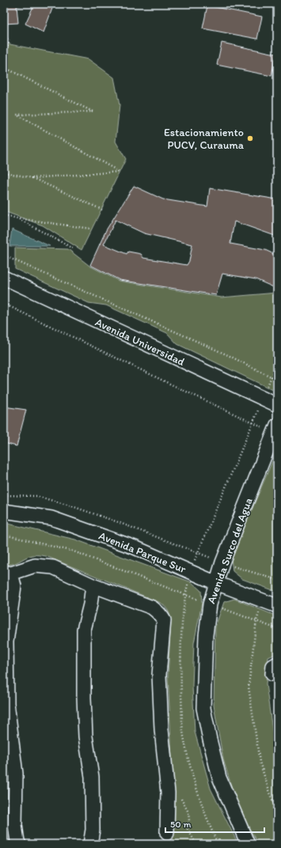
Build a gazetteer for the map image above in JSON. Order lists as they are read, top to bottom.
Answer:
{
  "streets": {
    "street": ["Avenida Universidad", "Avenida Surco del Agua", "Avenida Parque Sur"]
  },
  "crossings": [
    ["Avenida Surco del Agua", "Avenida Parque Sur"]
  ],
  "places": ["Estacionamiento PUCV, Curauma"],
  "scale_bar": "50 m"
}
